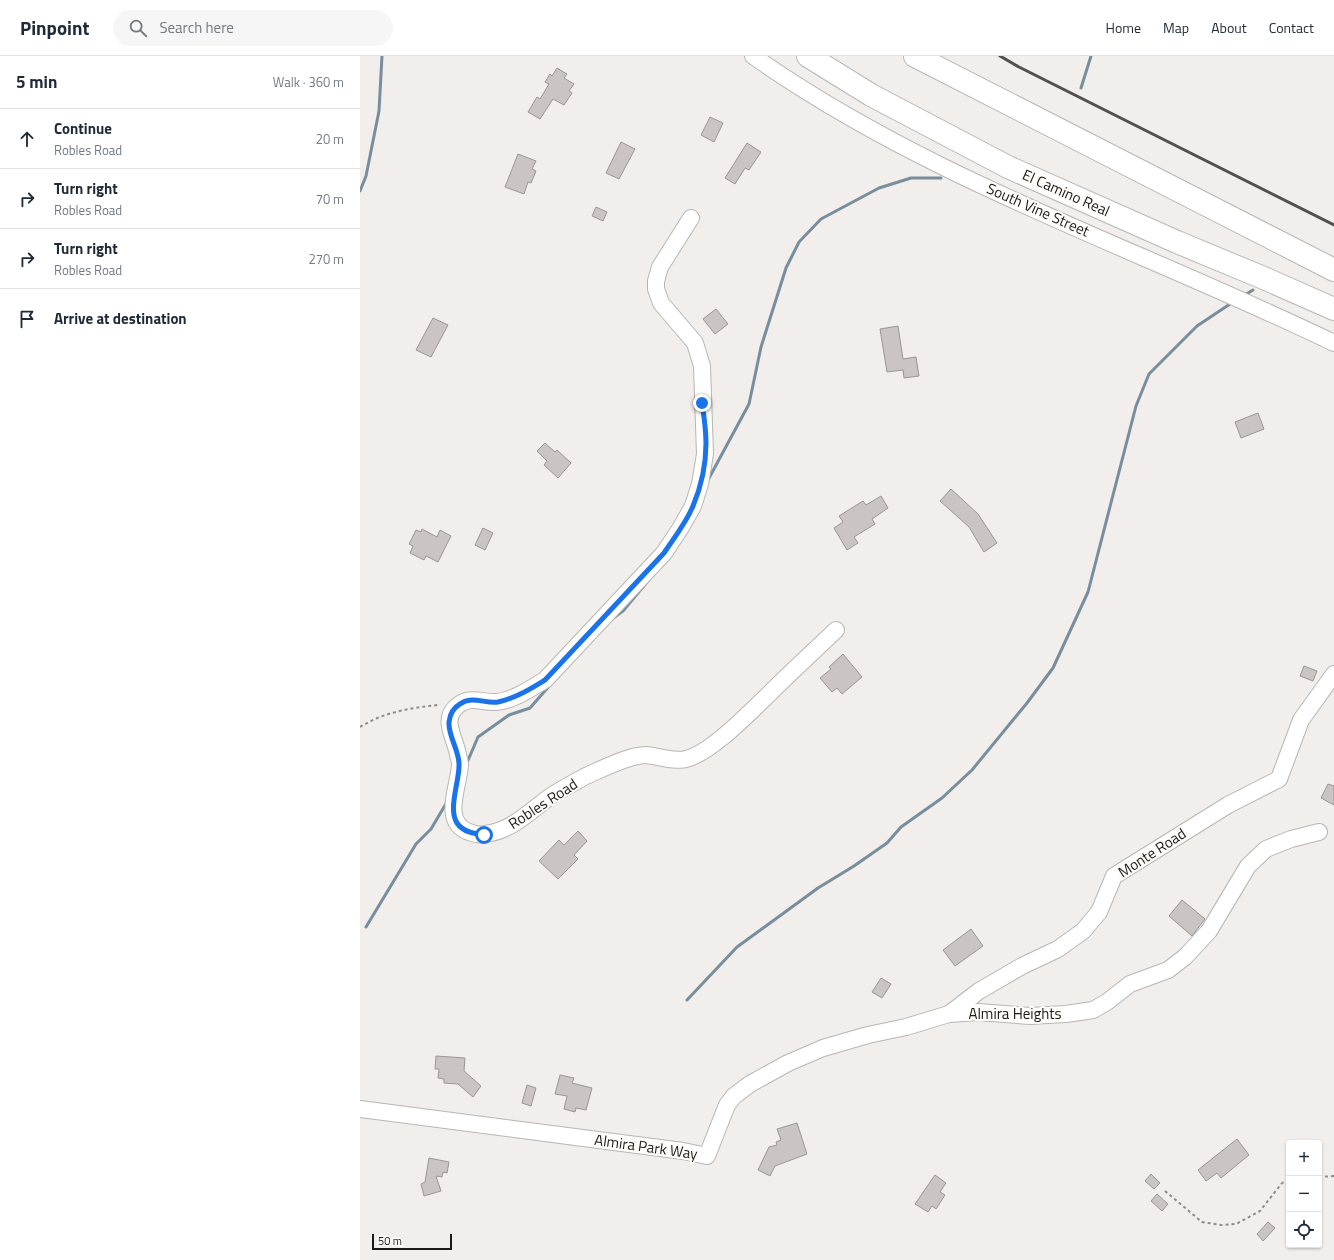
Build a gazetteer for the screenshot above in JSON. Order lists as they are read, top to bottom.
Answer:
{
  "streets": {
    "highway": ["El Camino Real"],
    "street": [
      "South Vine Street",
      "Robles Road",
      "Monte Road",
      "Almira Heights",
      "Almira Park Way"
    ]
  },
  "crossings": [
    ["Monte Road", "Almira Heights"],
    ["Monte Road", "Almira Park Way"],
    ["Almira Heights", "Almira Park Way"]
  ],
  "scale_bar": "50 m",
  "page": {
    "header": "Pinpoint",
    "search": "Search here",
    "nav": [
      "Home",
      "Map",
      "About",
      "Contact"
    ],
    "heading": ["5 min", "Walk · 360 m"],
    "list": [
      ["Continue", "Robles Road", "20 m"],
      ["Turn right", "Robles Road", "70 m"],
      ["Turn right", "Robles Road", "270 m"],
      "Arrive at destination"
    ],
    "map_buttons": ["+", "−"],
    "scale": "50 m"
  }
}
